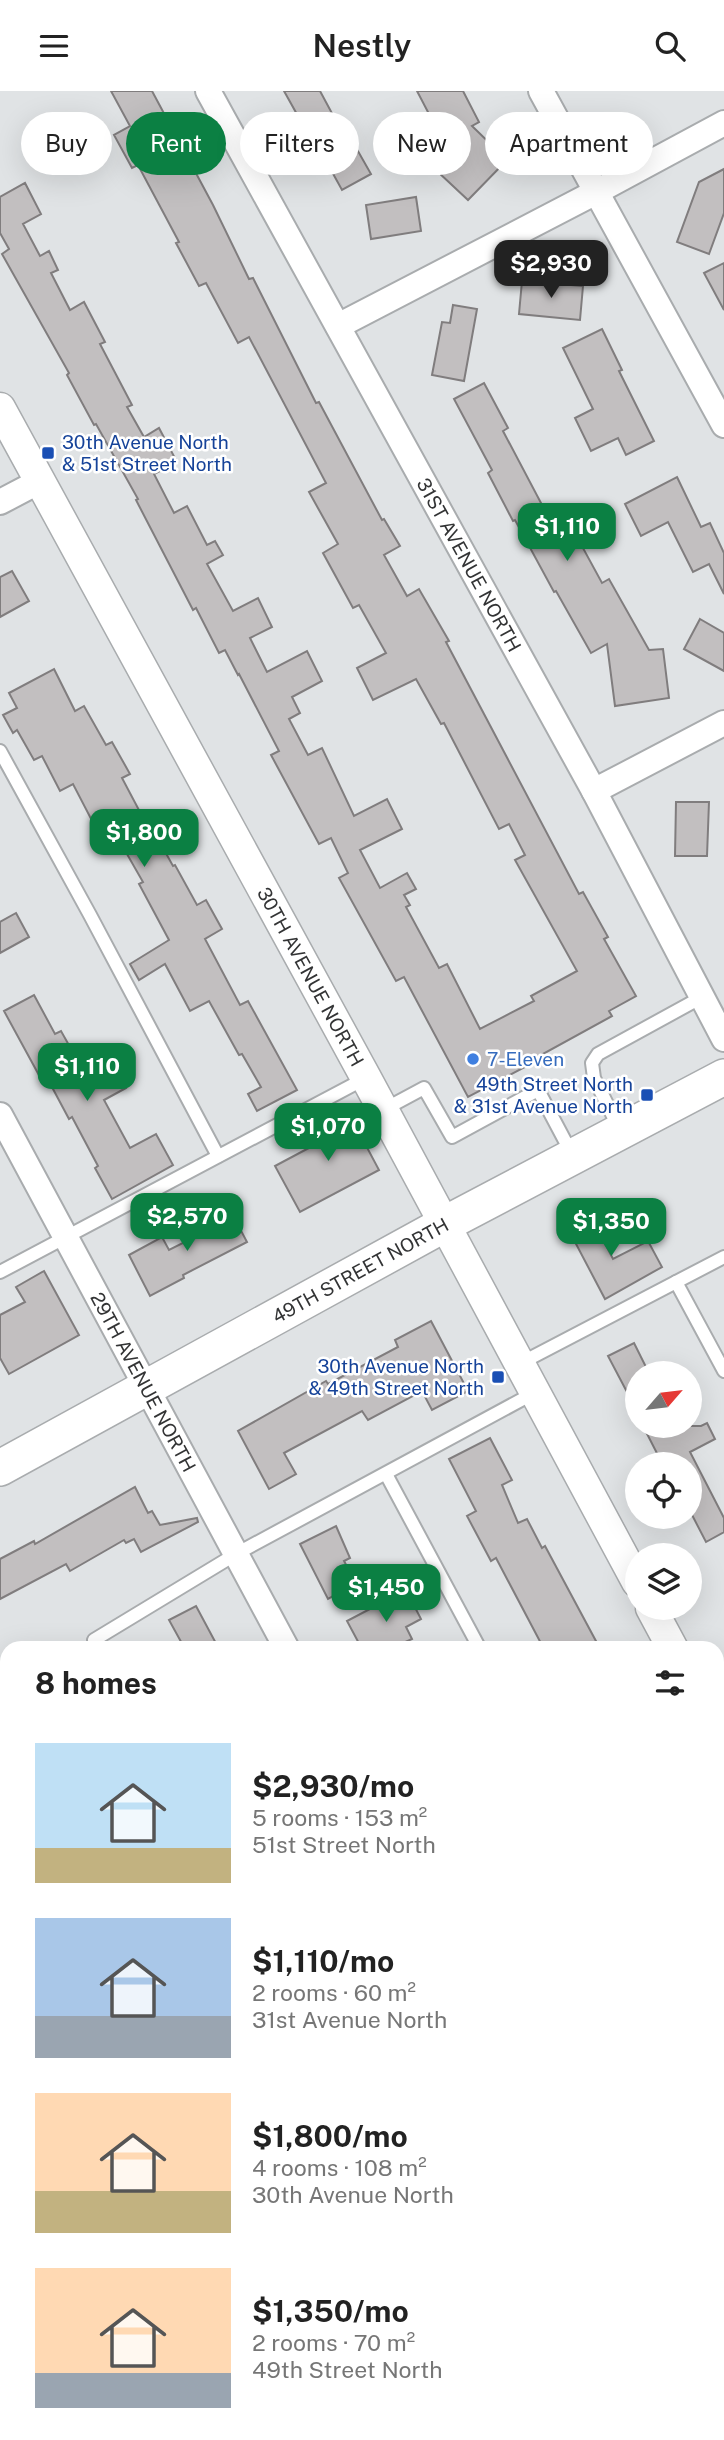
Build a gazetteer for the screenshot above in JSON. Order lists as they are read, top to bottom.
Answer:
{
  "streets": {
    "main road": ["49TH STREET NORTH"],
    "street": ["31ST AVENUE NORTH", "30TH AVENUE NORTH", "29TH AVENUE NORTH"]
  },
  "crossings": [
    ["30TH AVENUE NORTH", "49TH STREET NORTH"],
    ["49TH STREET NORTH", "29TH AVENUE NORTH"]
  ],
  "places": {
    "transit": ["30th Avenue North & 51st Street North", "49th Street North & 31st Avenue North", "30th Avenue North & 49th Street North"],
    "other": ["7-Eleven"]
  },
  "north": "top right",
  "page": {
    "header": "Nestly",
    "chip": [
      "Buy",
      "Rent",
      "Filters",
      "New",
      "Apartment"
    ],
    "price": [
      "$2,930",
      "$1,110",
      "$1,800",
      "$1,110",
      "$1,070",
      "$2,570",
      "$1,350",
      "$1,450"
    ],
    "heading": "8 homes",
    "list": [
      {
        "name": "$2,930/mo",
        "note": "5 rooms · 153 m² · 51st Street North"
      },
      {
        "name": "$1,110/mo",
        "note": "2 rooms · 60 m² · 31st Avenue North"
      },
      {
        "name": "$1,800/mo",
        "note": "4 rooms · 108 m² · 30th Avenue North"
      },
      {
        "name": "$1,350/mo",
        "note": "2 rooms · 70 m² · 49th Street North"
      }
    ]
  }
}
